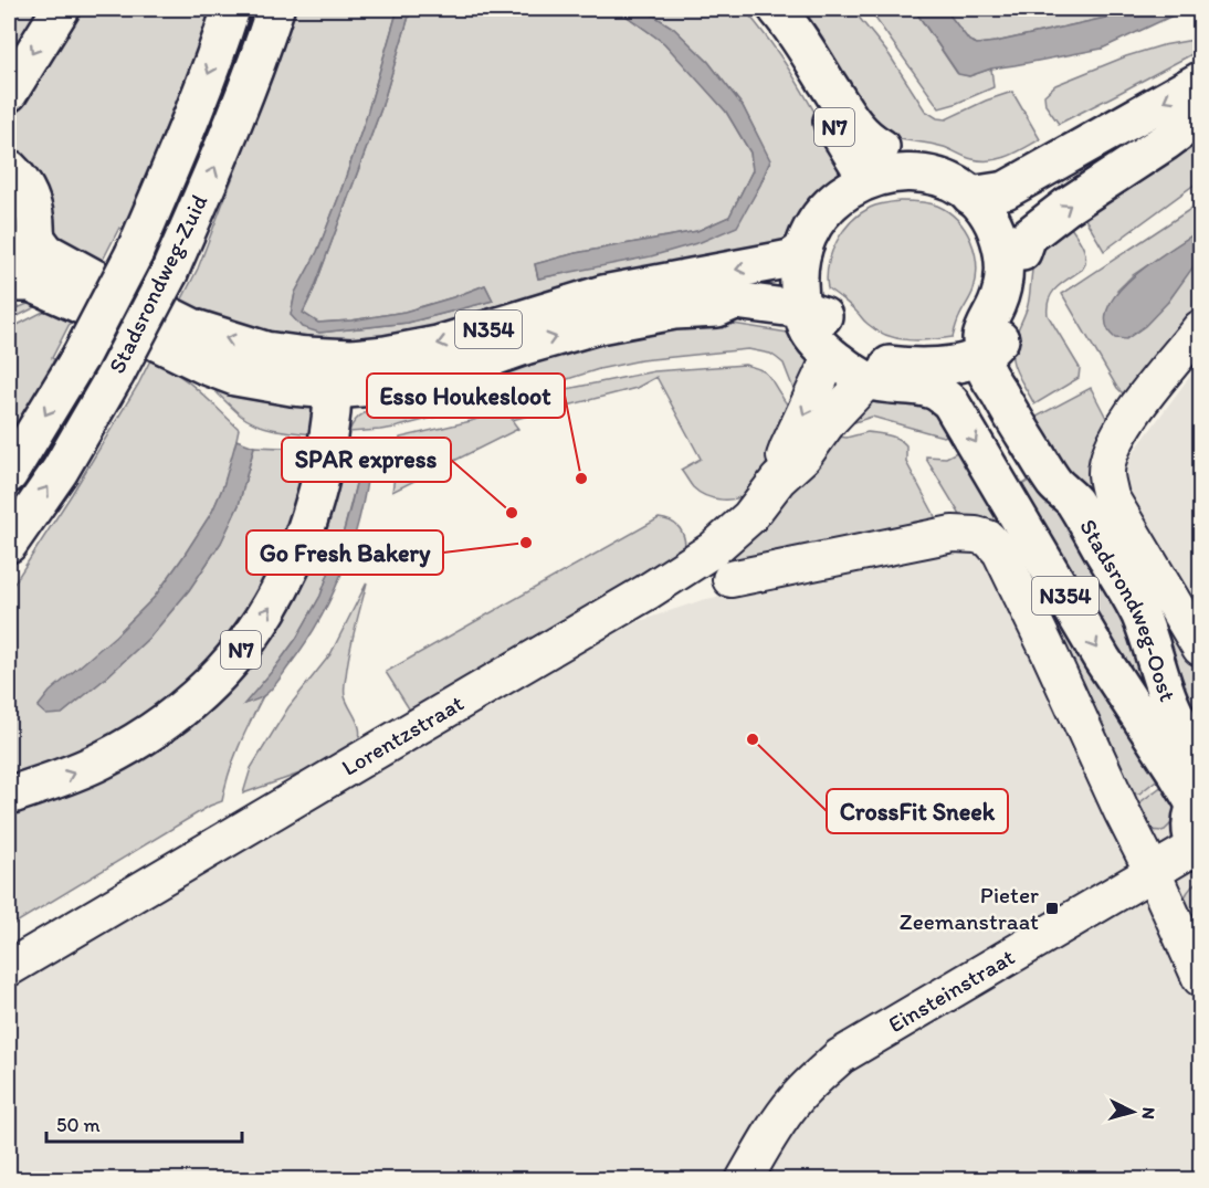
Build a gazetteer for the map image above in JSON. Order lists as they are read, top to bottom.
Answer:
{
  "streets": {
    "main road": [
      "N7",
      "Stadsrondweg-Zuid",
      "N354",
      "Stadsrondweg-Oost"
    ],
    "street": ["Lorentzstraat", "Einsteinstraat"]
  },
  "crossings": [
    ["N7", "N354"],
    ["N354", "Stadsrondweg-Oost"],
    ["N354", "Lorentzstraat"],
    ["N354", "Einsteinstraat"],
    ["Stadsrondweg-Oost", "Lorentzstraat"]
  ],
  "places": {
    "other": [
      "Esso Houkesloot",
      "SPAR express",
      "Go Fresh Bakery",
      "CrossFit Sneek"
    ],
    "transit": ["Pieter Zeemanstraat"]
  },
  "scale_bar": "50 m",
  "north": "right"
}
